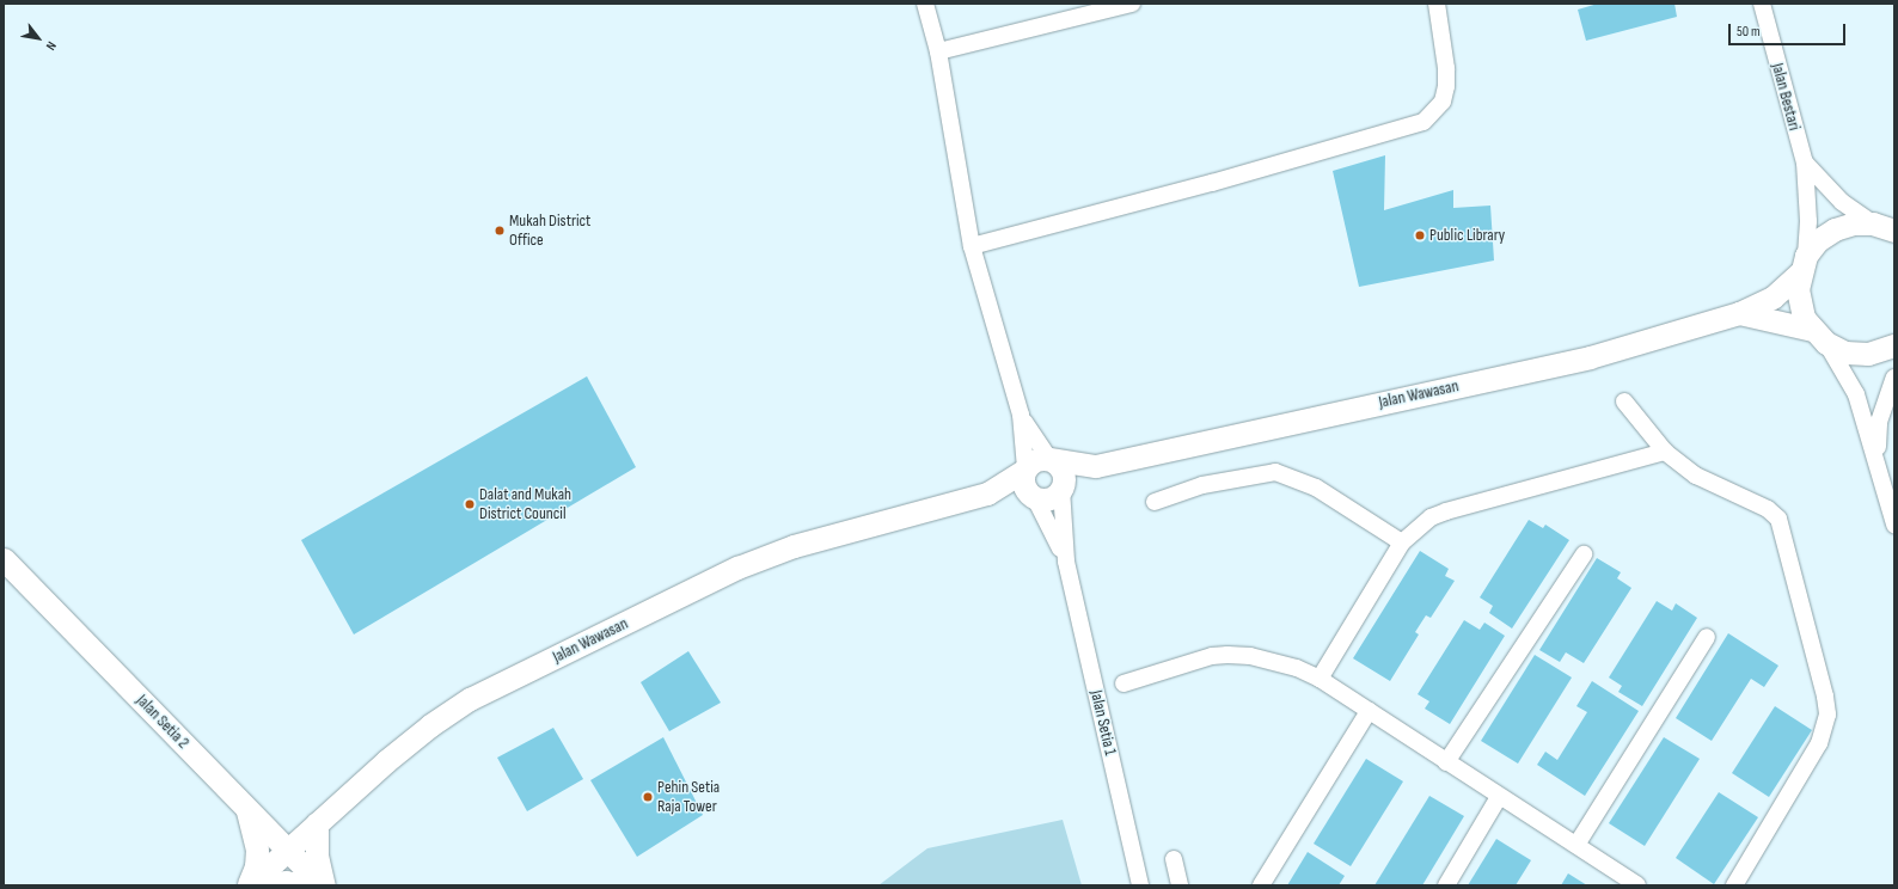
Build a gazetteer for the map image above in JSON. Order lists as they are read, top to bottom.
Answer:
{
  "streets": {
    "street": [
      "Jalan Bestari",
      "Jalan Wawasan",
      "Jalan Setia 2",
      "Jalan Setia 1"
    ]
  },
  "crossings": [
    ["Jalan Bestari", "Jalan Wawasan"],
    ["Jalan Wawasan", "Jalan Setia 2"],
    ["Jalan Wawasan", "Jalan Setia 1"]
  ],
  "places": [
    "Mukah District Office",
    "Public Library",
    "Dalat and Mukah District Council",
    "Pehin Setia Raja Tower"
  ],
  "scale_bar": "50 m",
  "north": "bottom right"
}
